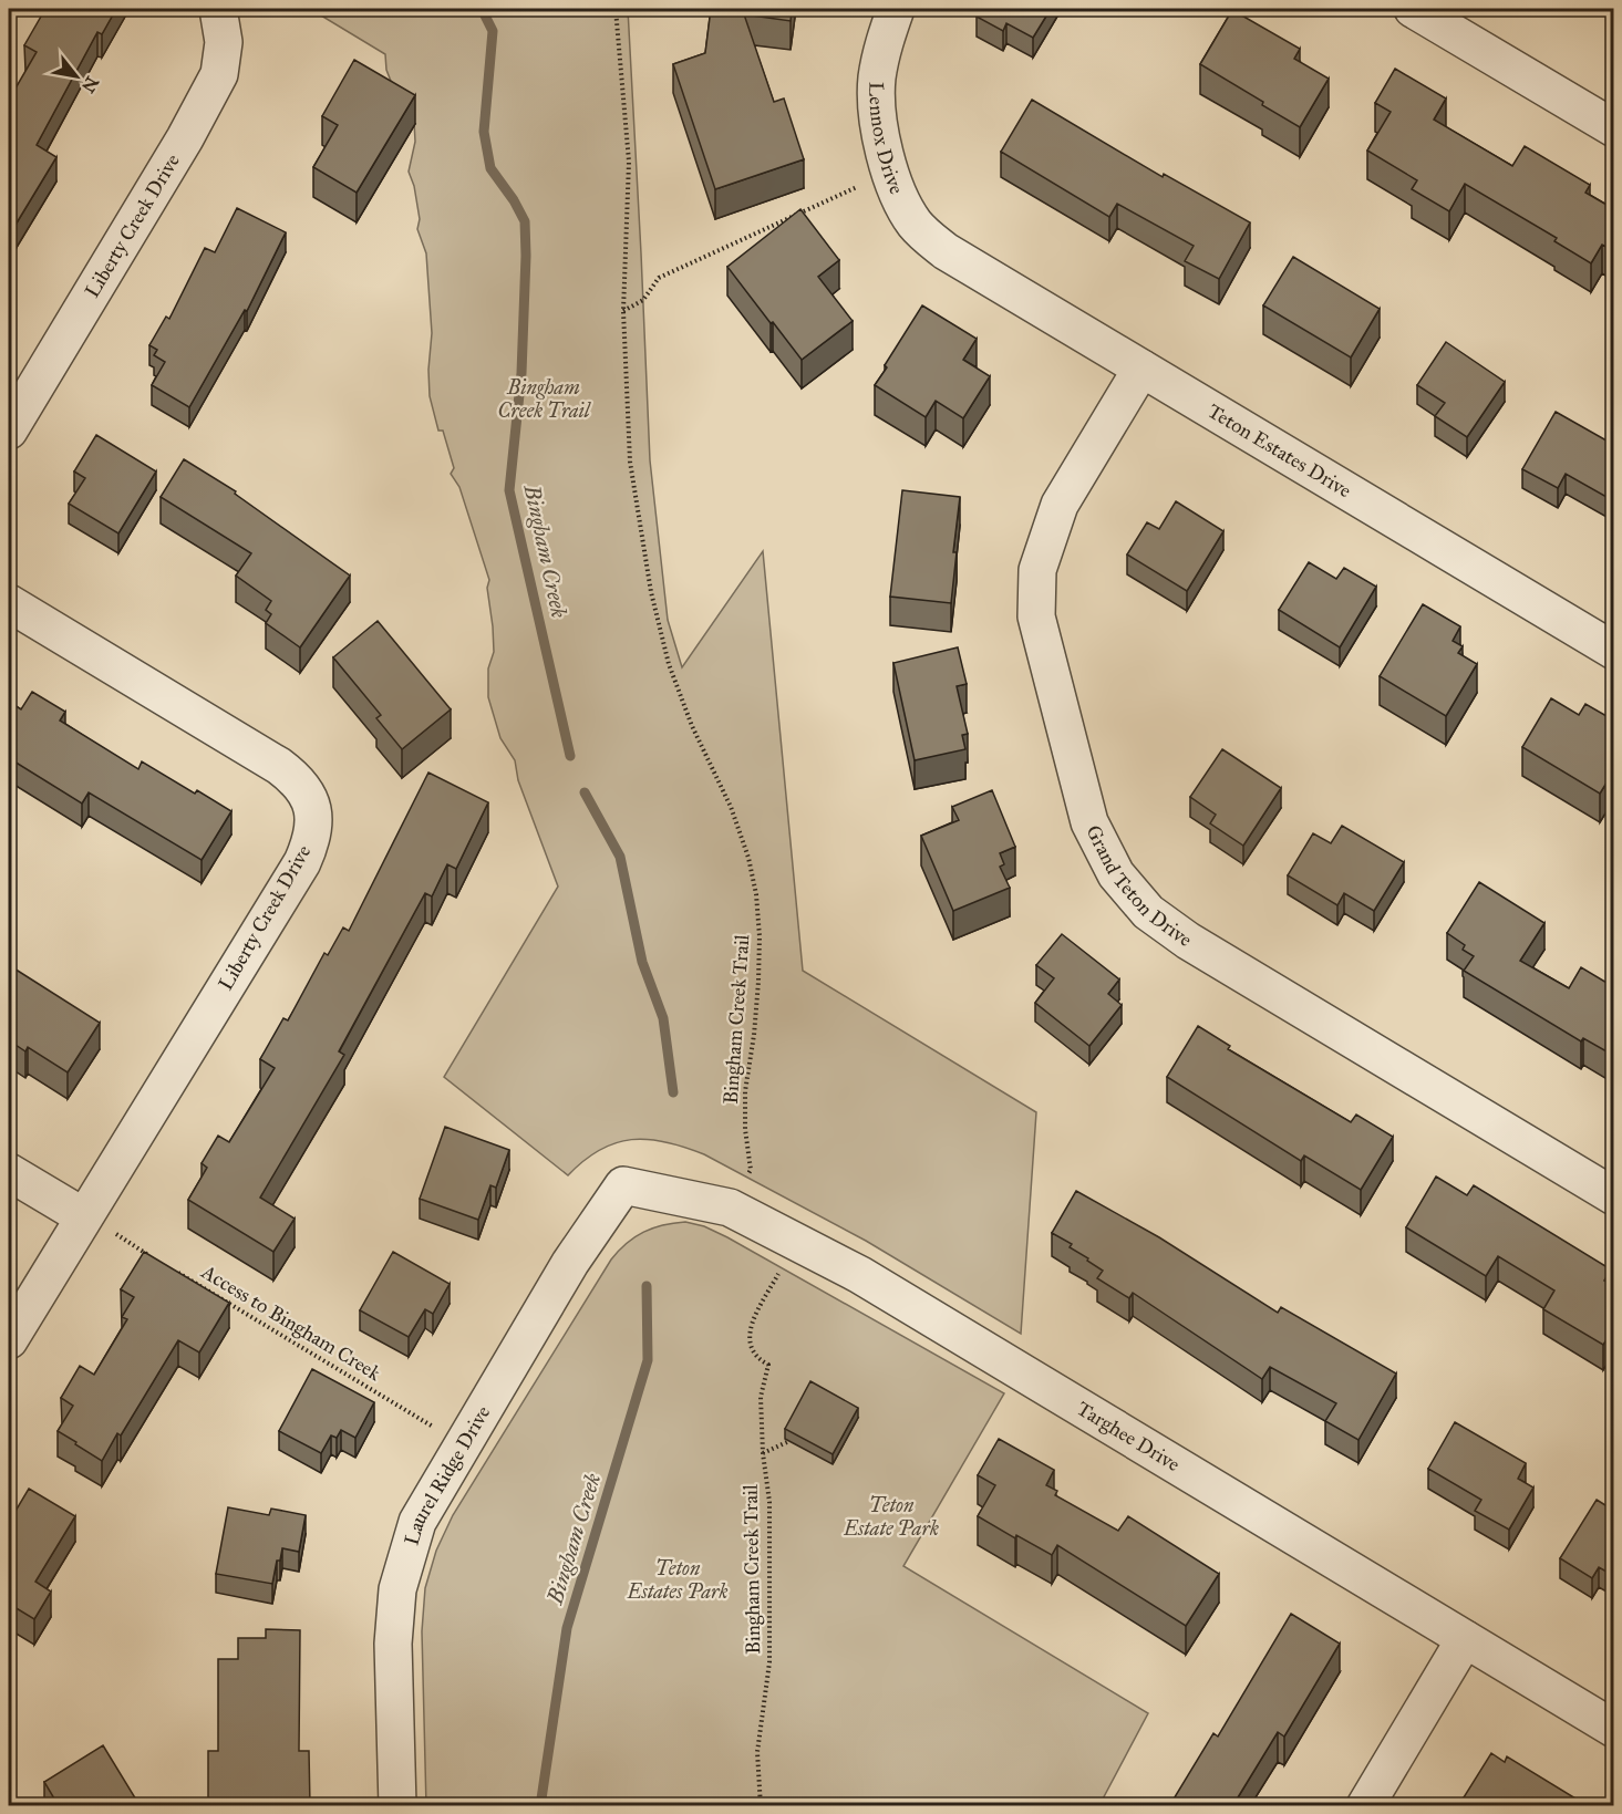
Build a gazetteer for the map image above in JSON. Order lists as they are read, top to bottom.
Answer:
{
  "streets": {
    "street": [
      "Lennox Drive",
      "Liberty Creek Drive",
      "Teton Estates Drive",
      "Grand Teton Drive",
      "Targhee Drive",
      "Laurel Ridge Drive"
    ],
    "path": ["Bingham Creek Trail", "Access to Bingham Creek"]
  },
  "crossings": [
    ["Lennox Drive", "Teton Estates Drive"],
    ["Teton Estates Drive", "Grand Teton Drive"],
    ["Access to Bingham Creek", "Laurel Ridge Drive"],
    ["Targhee Drive", "Laurel Ridge Drive"]
  ],
  "water": ["Bingham Creek"],
  "parks": ["Bingham Creek Trail", "Teton Estate Park", "Teton Estates Park"],
  "north": "bottom right"
}
